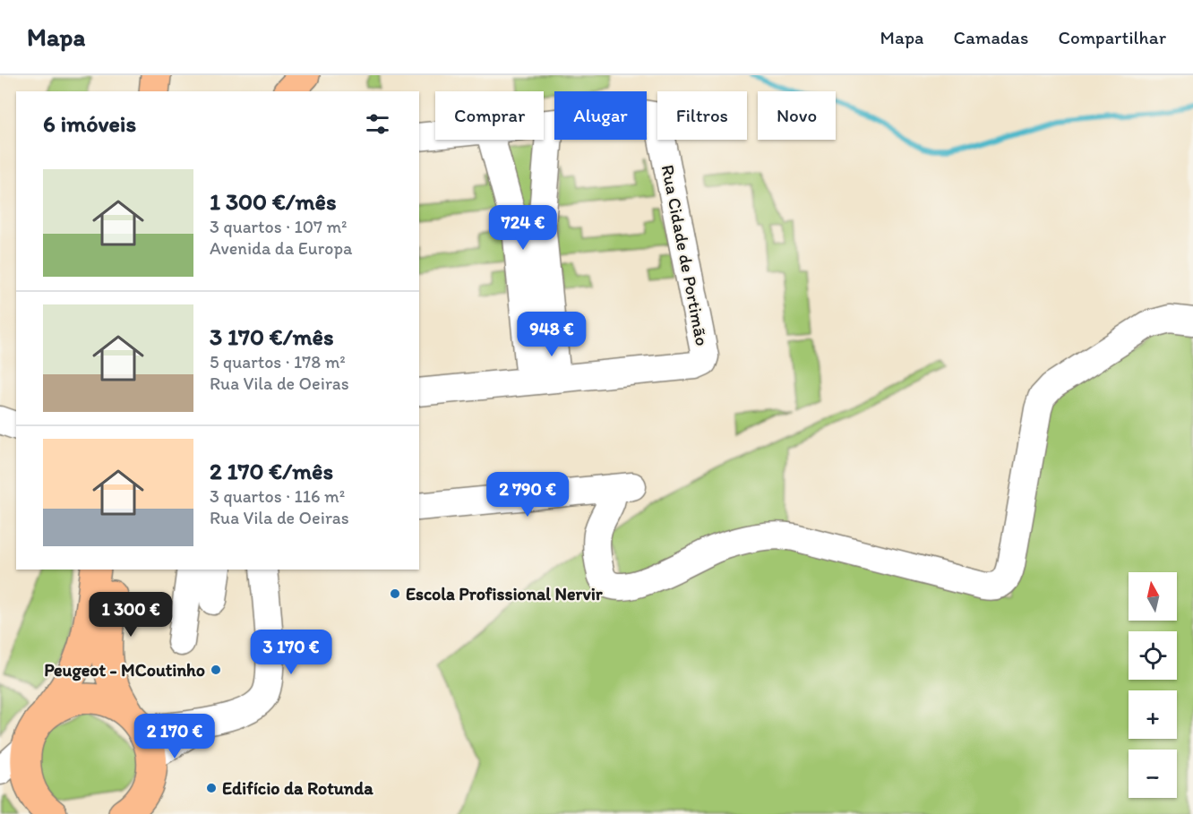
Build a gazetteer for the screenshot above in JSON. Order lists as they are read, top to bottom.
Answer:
{
  "streets": {
    "street": ["Rua Cidade de Portimão"]
  },
  "places": ["Escola Profissional Nervir", "Peugeot - MCoutinho", "Edifício da Rotunda"],
  "north": "top",
  "page": {
    "header": "Mapa",
    "nav": ["Mapa", "Camadas", "Compartilhar"],
    "chip": [
      "Comprar",
      "Alugar",
      "Filtros",
      "Novo"
    ],
    "heading": "6 imóveis",
    "list": [
      {
        "name": "1 300 €/mês",
        "note": "3 quartos · 107 m² · Avenida da Europa"
      },
      {
        "name": "3 170 €/mês",
        "note": "5 quartos · 178 m² · Rua Vila de Oeiras"
      },
      {
        "name": "2 170 €/mês",
        "note": "3 quartos · 116 m² · Rua Vila de Oeiras"
      }
    ],
    "price": [
      "724 €",
      "948 €",
      "2 790 €",
      "1 300 €",
      "3 170 €",
      "2 170 €"
    ],
    "map_buttons": ["+", "−"]
  }
}
